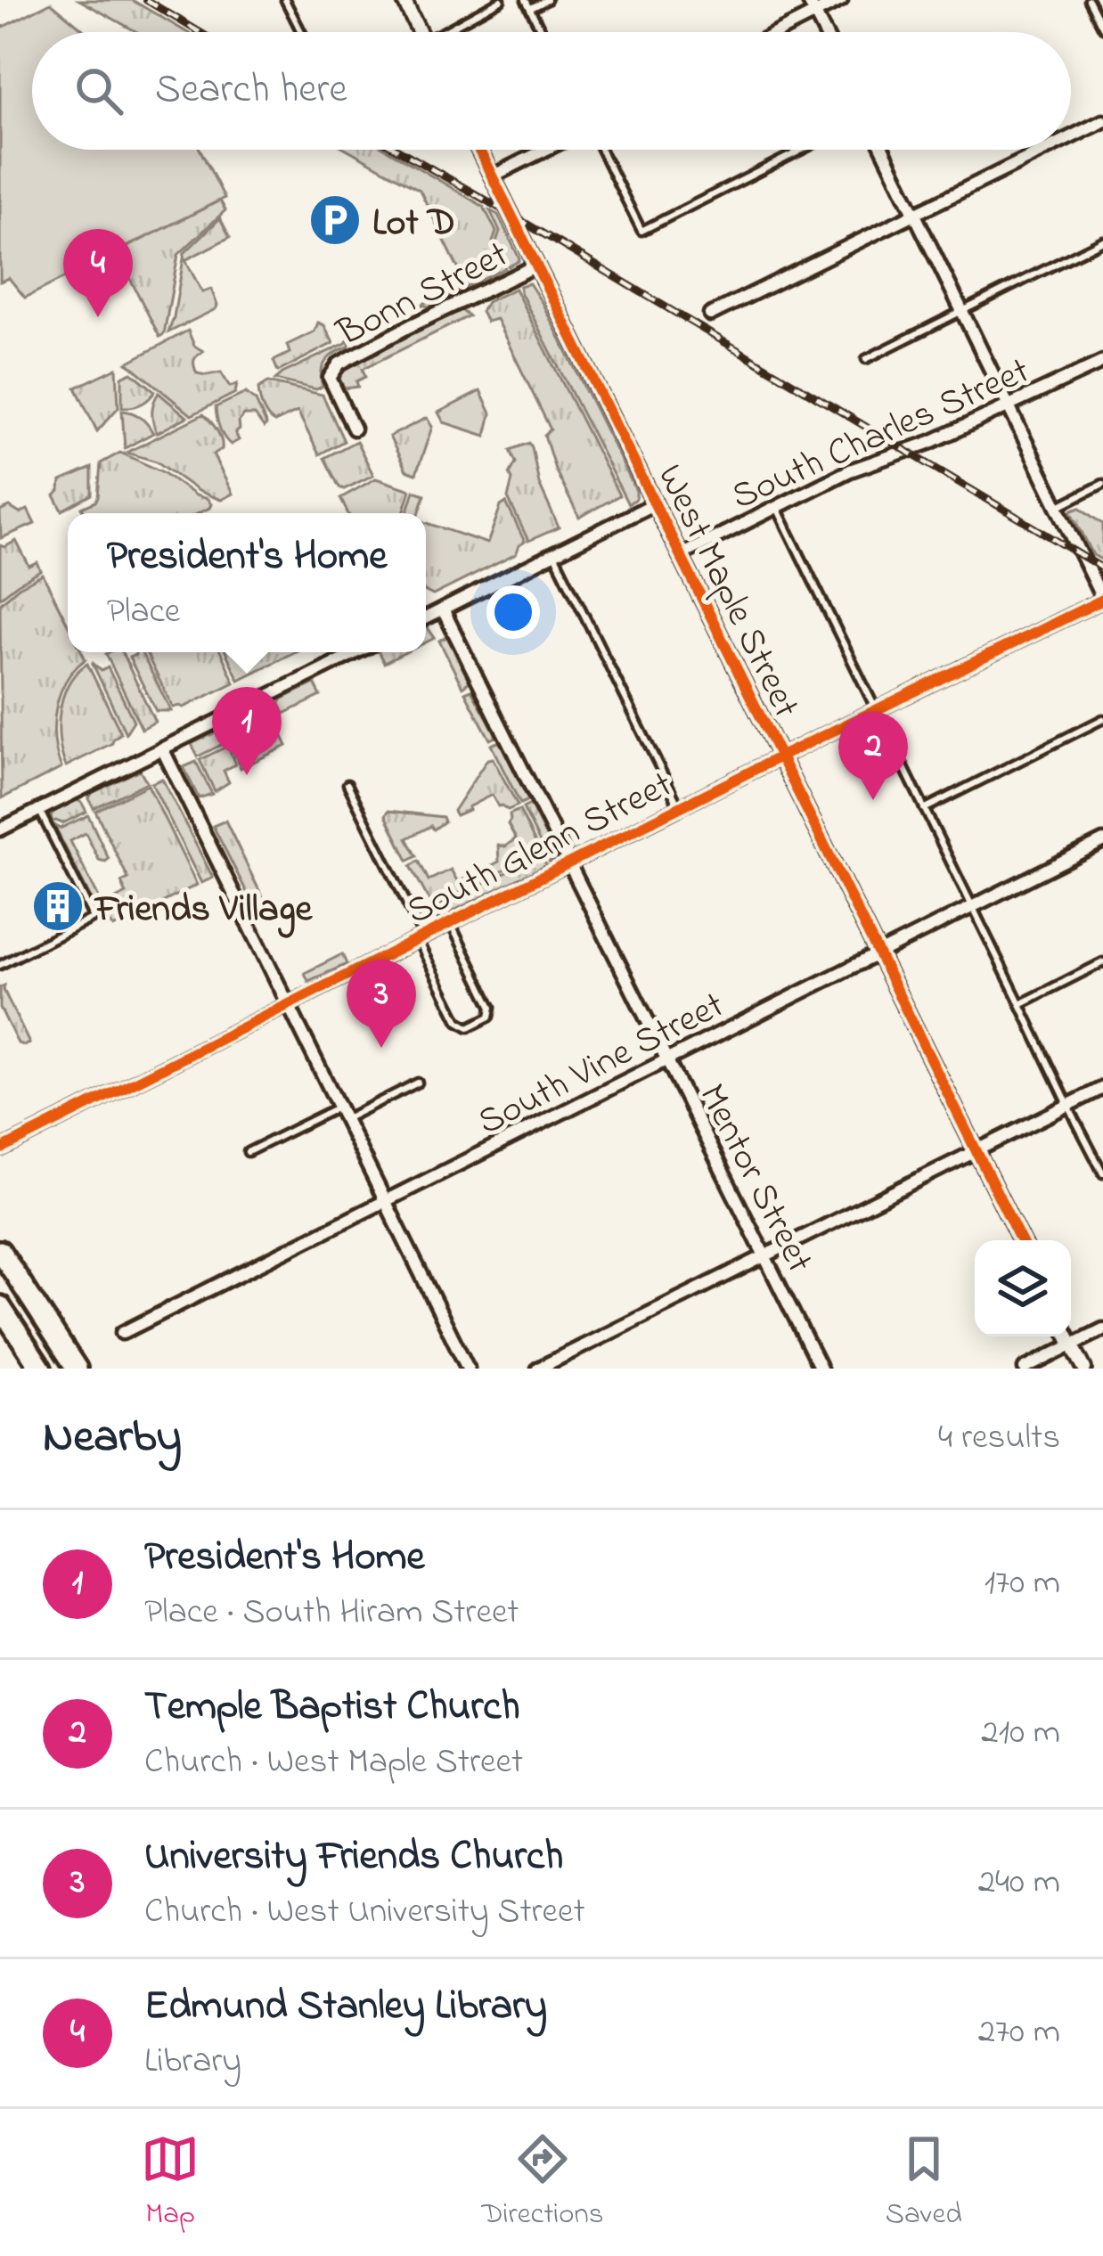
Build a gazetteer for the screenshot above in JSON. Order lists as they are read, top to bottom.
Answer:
{
  "streets": {
    "street": [
      "Bonn Street",
      "South Charles Street",
      "West Maple Street",
      "South Glenn Street",
      "South Vine Street",
      "Mentor Street"
    ]
  },
  "crossings": [
    ["Bonn Street", "West Maple Street"],
    ["South Charles Street", "West Maple Street"],
    ["West Maple Street", "South Glenn Street"],
    ["West Maple Street", "South Vine Street"],
    ["South Glenn Street", "Mentor Street"],
    ["South Vine Street", "Mentor Street"]
  ],
  "places": {
    "parking": ["Lot D"],
    "building": ["Friends Village"]
  },
  "page": {
    "search": "Search here",
    "pins": [
      "4",
      "1",
      "2",
      "3"
    ],
    "popup": ["President's Home", "Place"],
    "heading": ["Nearby", "4 results"],
    "list": [
      {
        "mark": "1",
        "name": "President's Home",
        "note": "Place · South Hiram Street",
        "value": "170 m"
      },
      {
        "mark": "2",
        "name": "Temple Baptist Church",
        "note": "Church · West Maple Street",
        "value": "210 m"
      },
      {
        "mark": "3",
        "name": "University Friends Church",
        "note": "Church · West University Street",
        "value": "240 m"
      },
      {
        "mark": "4",
        "name": "Edmund Stanley Library",
        "note": "Library",
        "value": "270 m"
      }
    ],
    "nav": ["Map", "Directions", "Saved"]
  }
}
